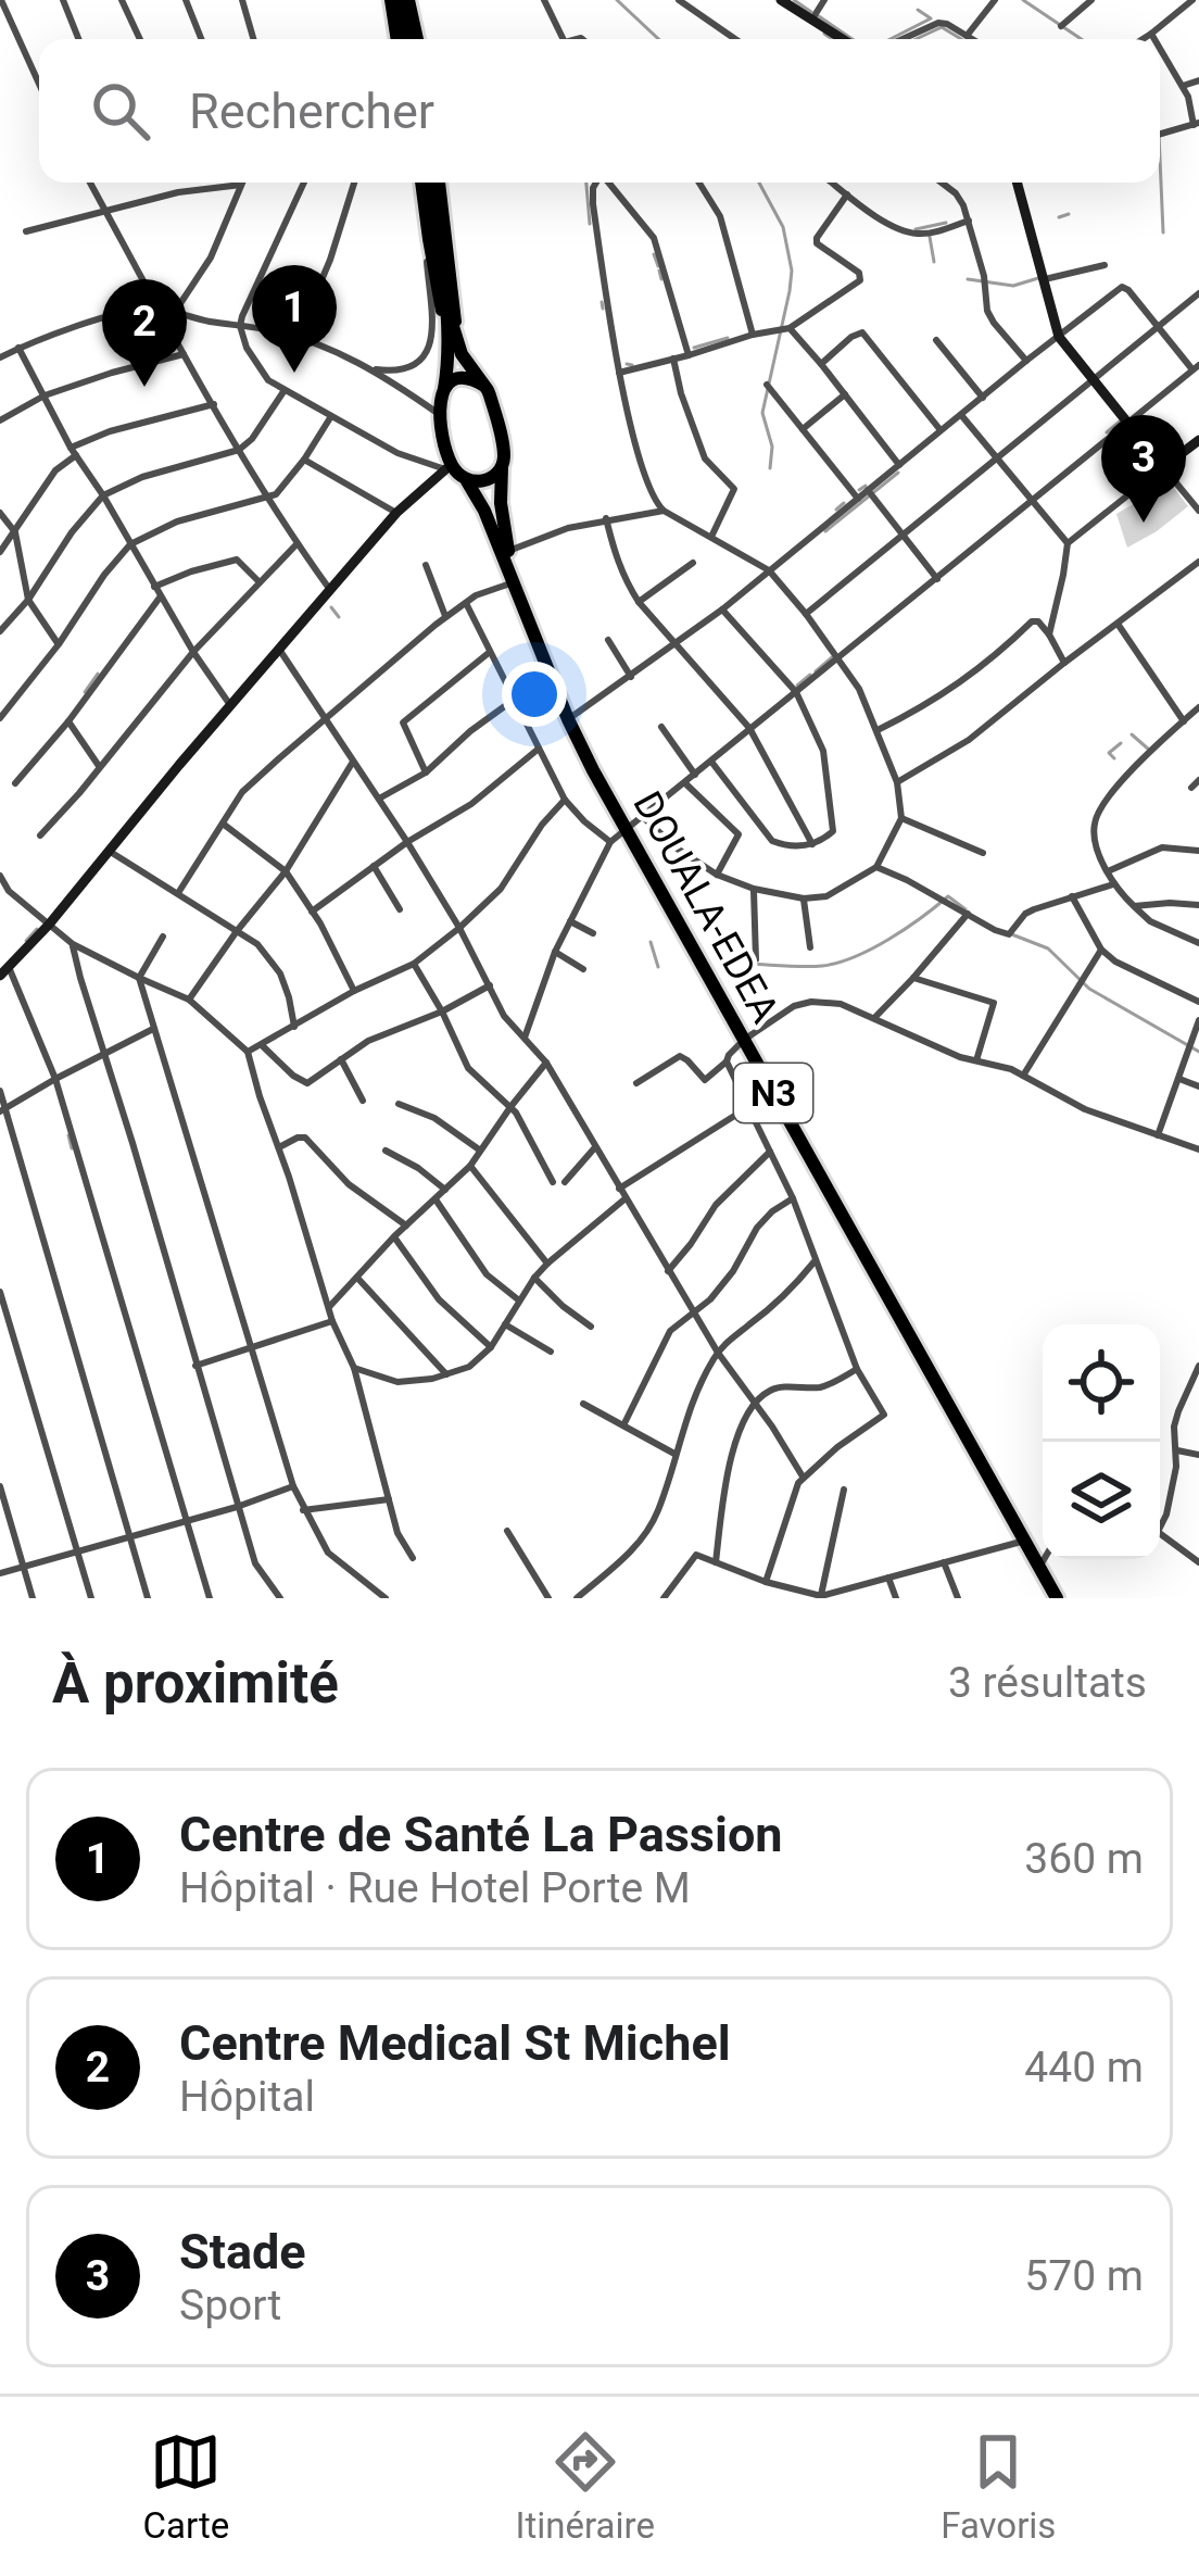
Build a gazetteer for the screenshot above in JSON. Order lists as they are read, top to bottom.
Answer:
{
  "streets": {
    "highway": ["DOUALA-EDEA", "N3"]
  },
  "page": {
    "search": "Rechercher",
    "pins": ["1", "2", "3"],
    "heading": ["À proximité", "3 résultats"],
    "list": [
      {
        "mark": "1",
        "name": "Centre de Santé La Passion",
        "note": "Hôpital · Rue Hotel Porte M",
        "value": "360 m"
      },
      {
        "mark": "2",
        "name": "Centre Medical St Michel",
        "note": "Hôpital",
        "value": "440 m"
      },
      {
        "mark": "3",
        "name": "Stade",
        "note": "Sport",
        "value": "570 m"
      }
    ],
    "nav": ["Carte", "Itinéraire", "Favoris"]
  }
}
